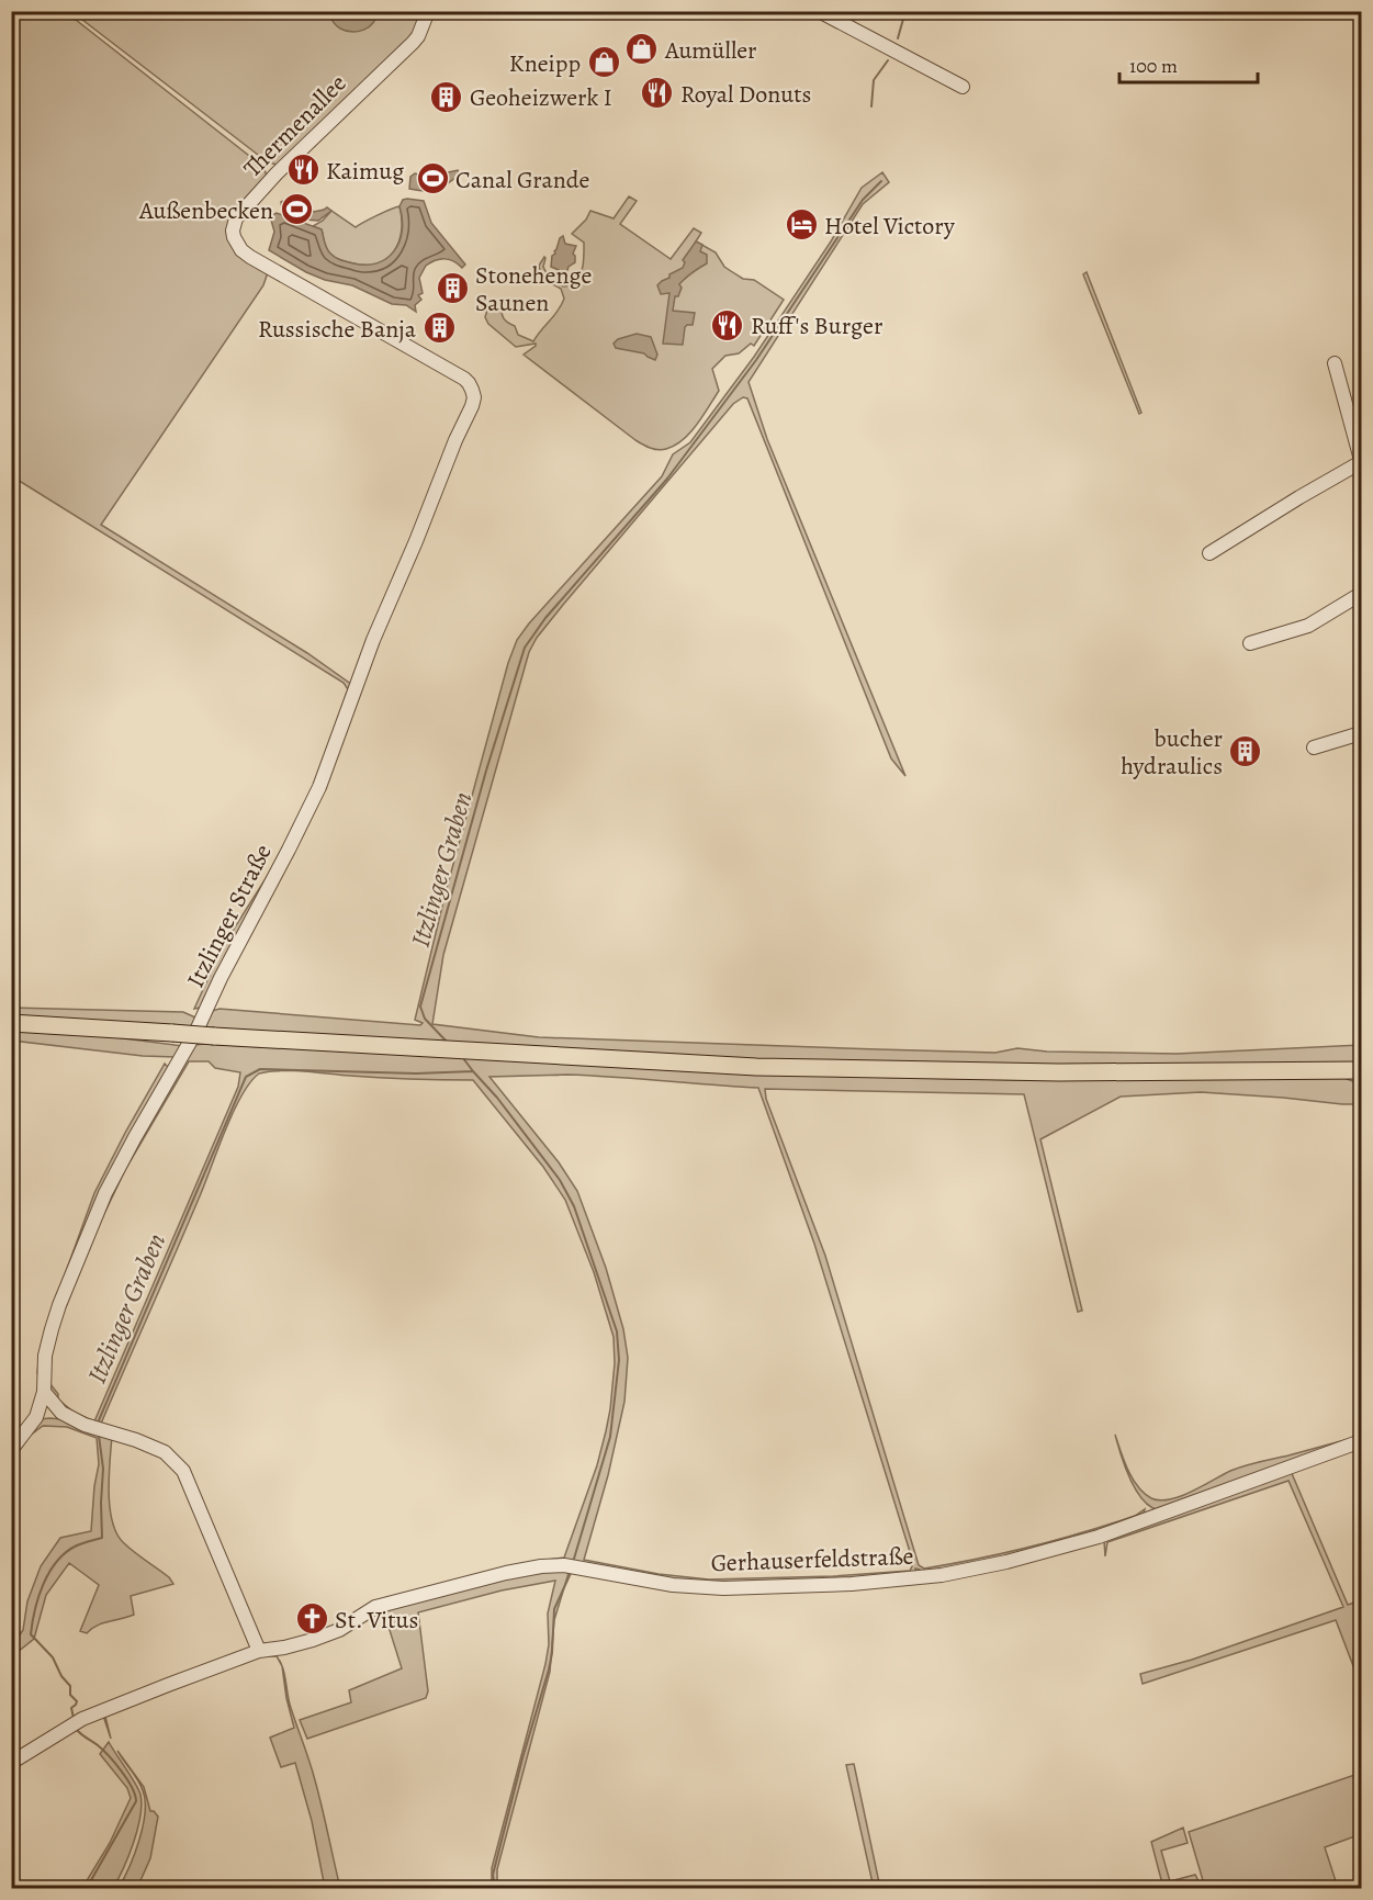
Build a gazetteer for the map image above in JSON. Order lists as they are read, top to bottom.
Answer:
{
  "streets": {
    "street": ["Thermenallee", "Itzlinger Straße", "Gerhauserfeldstraße"]
  },
  "crossings": [
    ["Thermenallee", "Itzlinger Straße"]
  ],
  "water": ["Itzlinger Graben"],
  "places": {
    "shop": ["Aumüller", "Kneipp"],
    "restaurant": ["Royal Donuts", "Kaimug", "Ruff's Burger"],
    "building": [
      "Geoheizwerk I",
      "Stonehenge Saunen",
      "Russische Banja",
      "bucher hydraulics"
    ],
    "sports": ["Canal Grande", "Außenbecken"],
    "hotel": ["Hotel Victory"],
    "church": ["St. Vitus"]
  },
  "scale_bar": "100 m"
}
